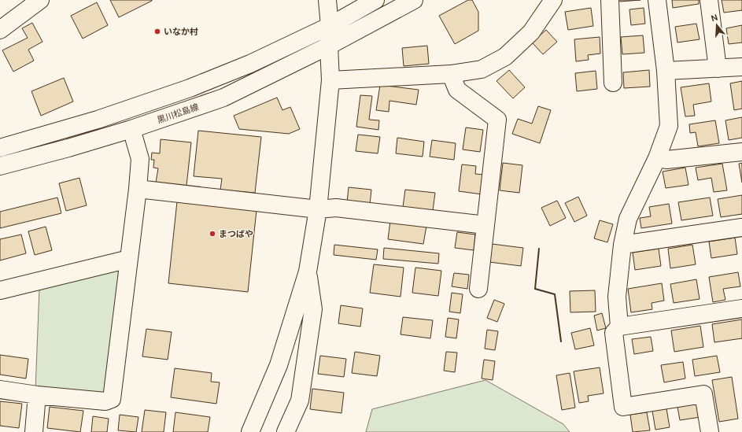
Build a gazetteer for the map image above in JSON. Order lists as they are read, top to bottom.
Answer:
{
  "streets": {
    "street": ["黒川松島線"]
  },
  "places": ["いなか村", "まつばや"],
  "north": "top"
}
